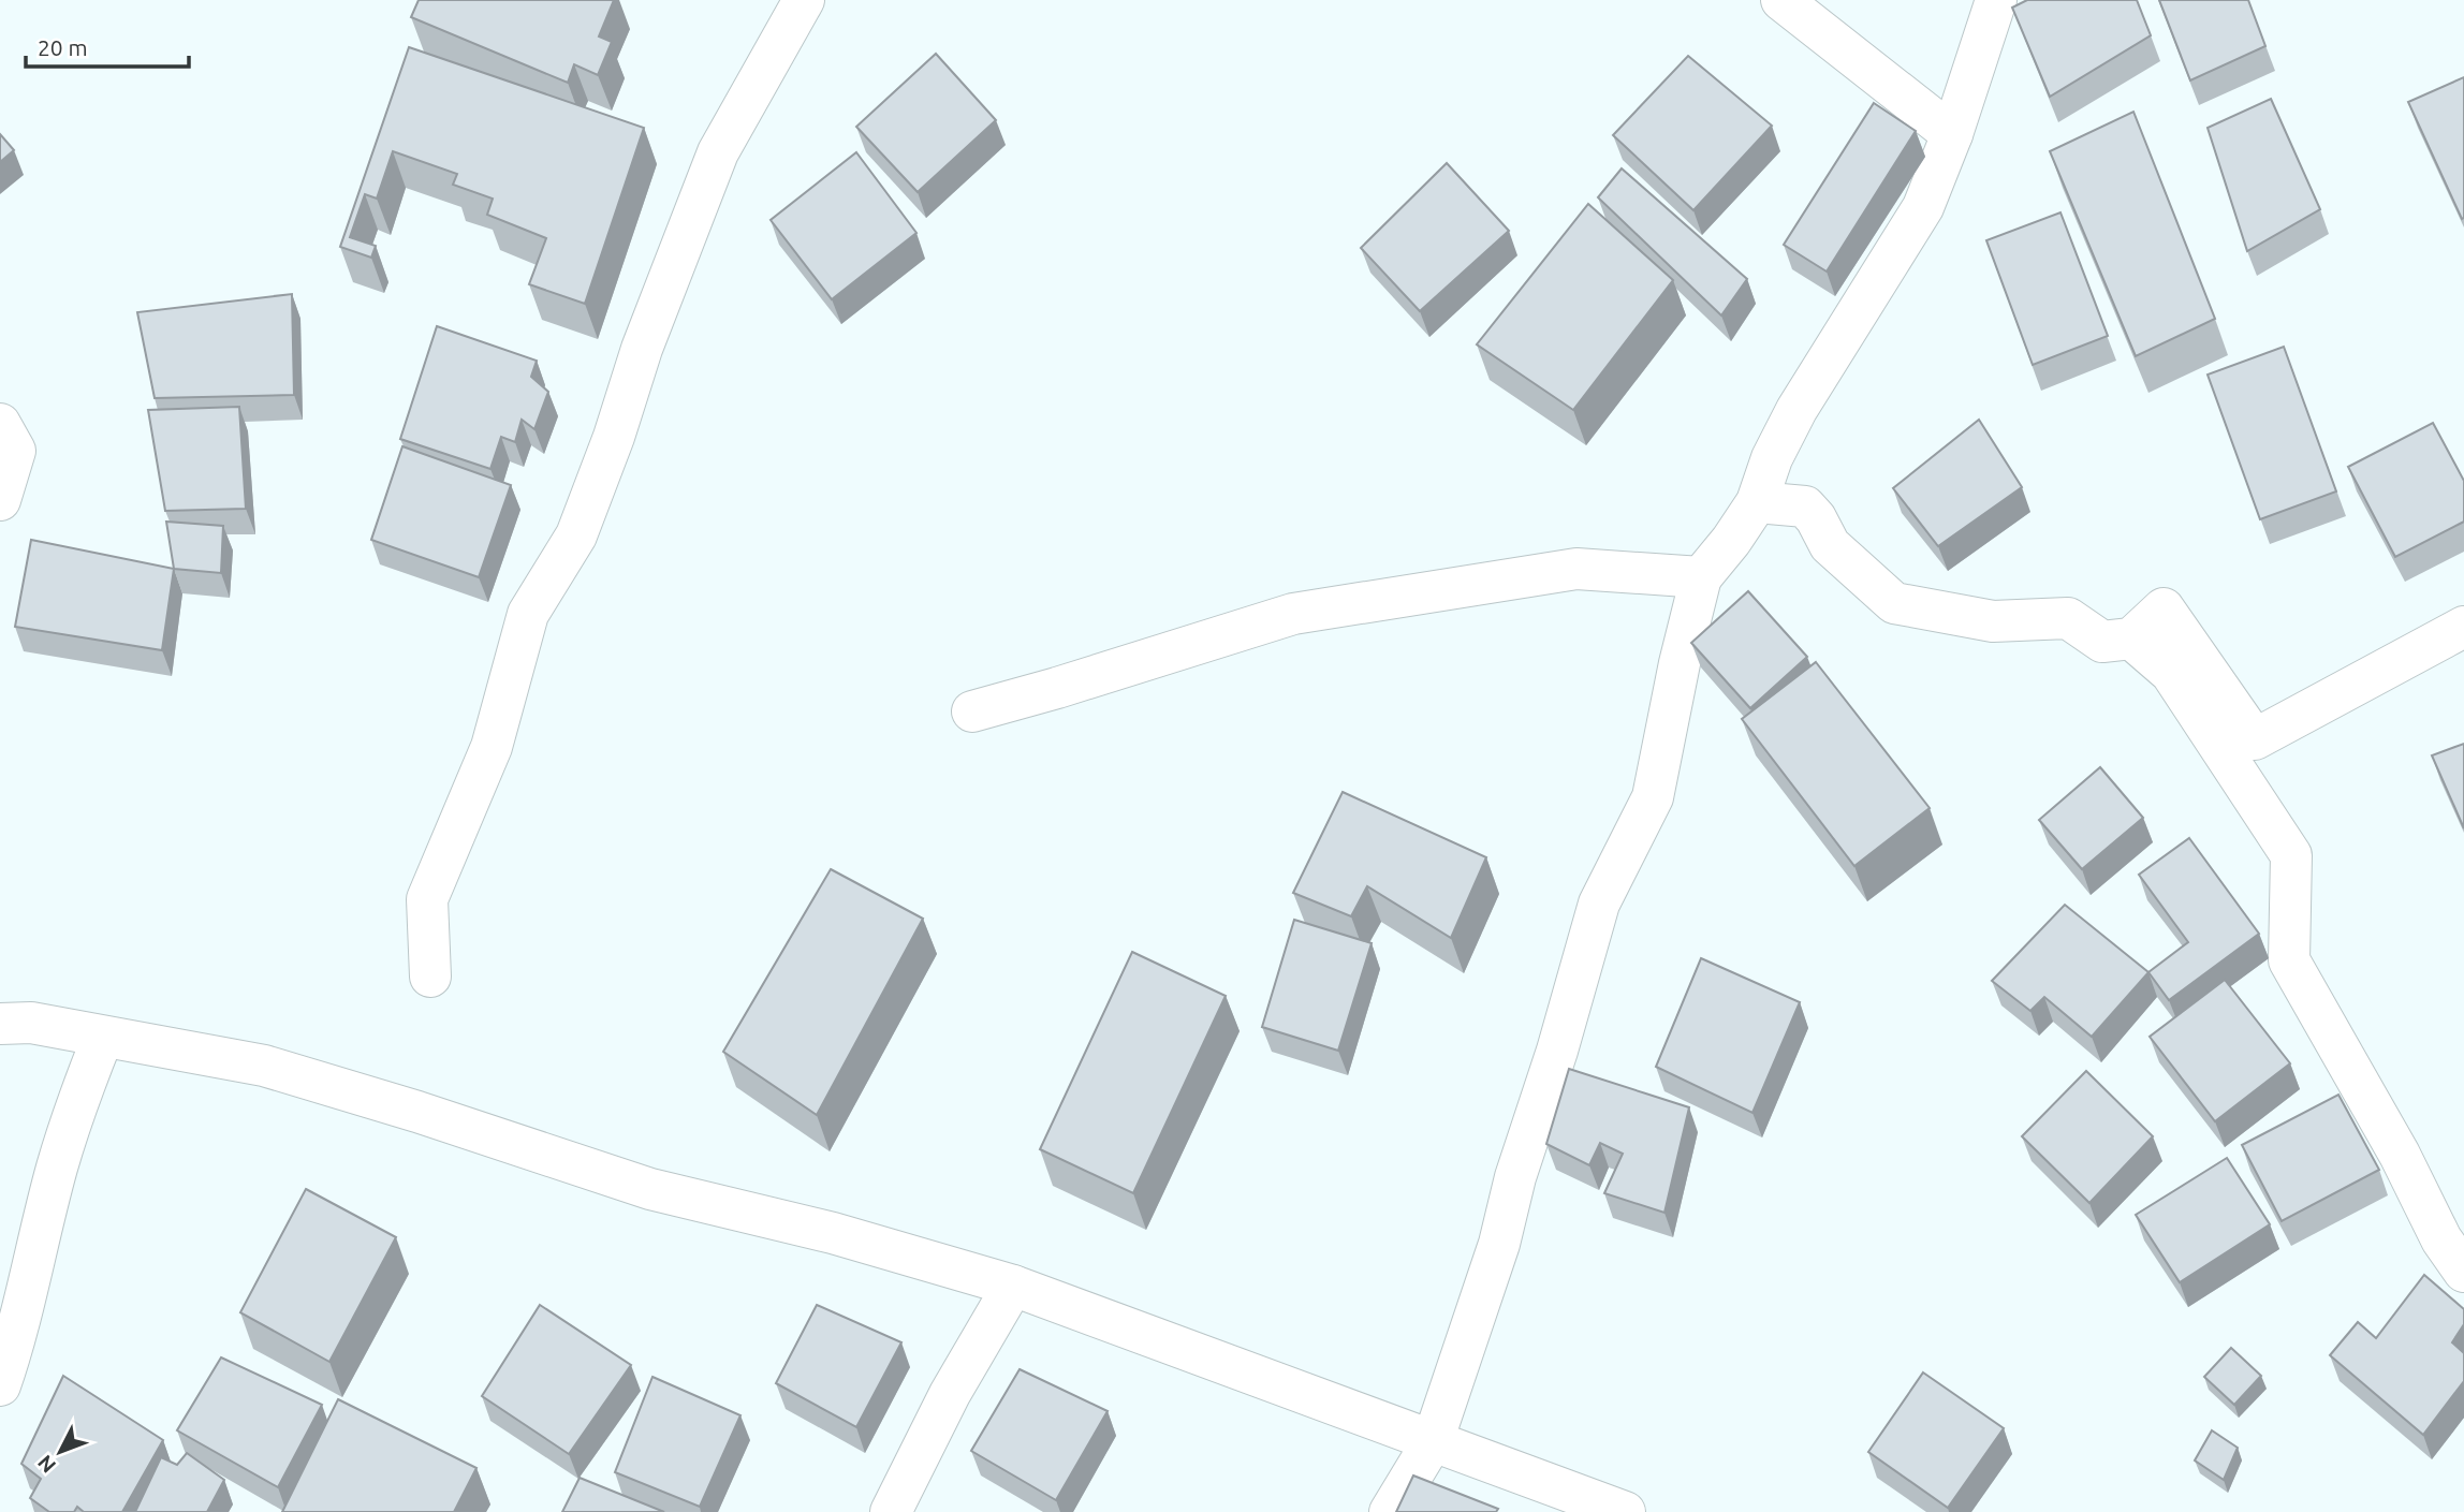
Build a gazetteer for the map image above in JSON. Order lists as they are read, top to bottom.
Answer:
{
  "scale_bar": "20 m",
  "north": "bottom left"
}
